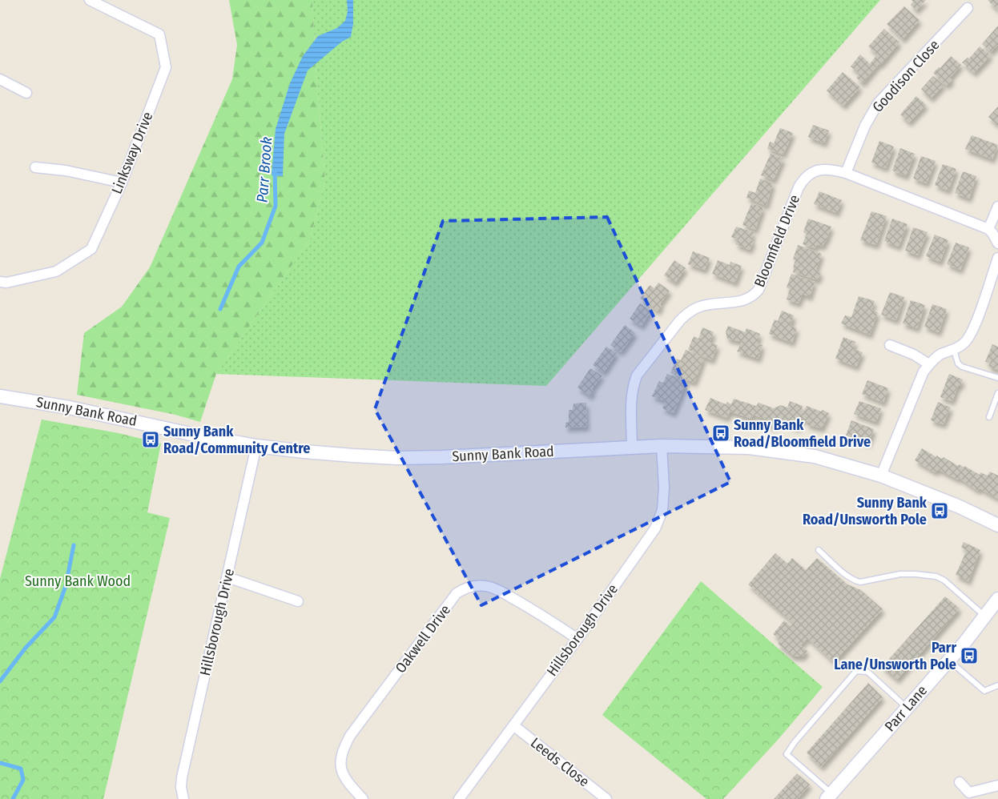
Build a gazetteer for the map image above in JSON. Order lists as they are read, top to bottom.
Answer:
{
  "streets": {
    "street": [
      "Goodison Close",
      "Linksway Drive",
      "Bloomfield Drive",
      "Sunny Bank Road",
      "Hillsborough Drive",
      "Oakwell Drive",
      "Parr Lane",
      "Leeds Close"
    ]
  },
  "crossings": [
    ["Goodison Close", "Bloomfield Drive"],
    ["Bloomfield Drive", "Sunny Bank Road"],
    ["Sunny Bank Road", "Hillsborough Drive"],
    ["Hillsborough Drive", "Oakwell Drive"],
    ["Hillsborough Drive", "Leeds Close"]
  ],
  "water": ["Parr Brook"],
  "parks": ["Sunny Bank Wood"],
  "places": {
    "bus stop": [
      "Sunny Bank Road/Bloomfield Drive",
      "Sunny Bank Road/Community Centre",
      "Sunny Bank Road/Unsworth Pole",
      "Parr Lane/Unsworth Pole"
    ]
  }
}
